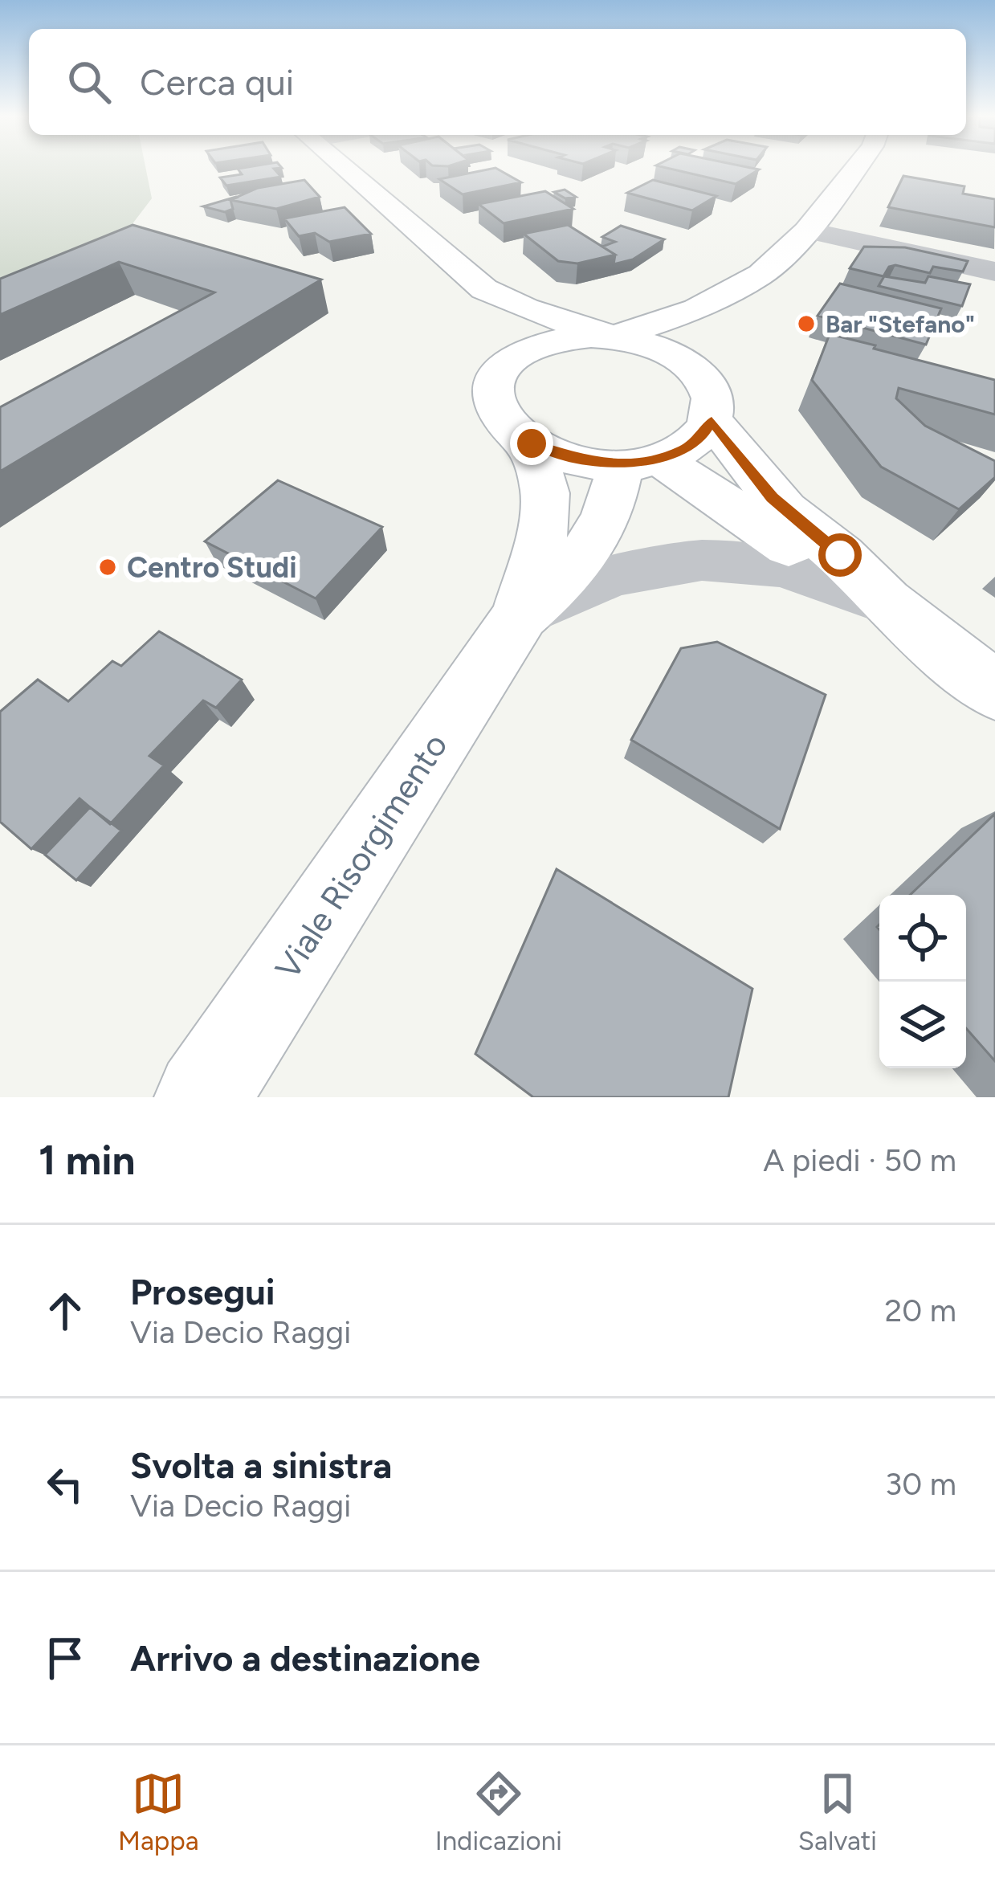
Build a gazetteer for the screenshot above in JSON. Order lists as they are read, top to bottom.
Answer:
{
  "streets": {
    "main road": ["Viale Risorgimento"]
  },
  "places": ["Bar \"Stefano\"", "Centro Studi"],
  "page": {
    "search": "Cerca qui",
    "heading": ["1 min", "A piedi · 50 m"],
    "list": [
      ["Prosegui", "Via Decio Raggi", "20 m"],
      ["Svolta a sinistra", "Via Decio Raggi", "30 m"],
      "Arrivo a destinazione"
    ],
    "nav": ["Mappa", "Indicazioni", "Salvati"]
  }
}
